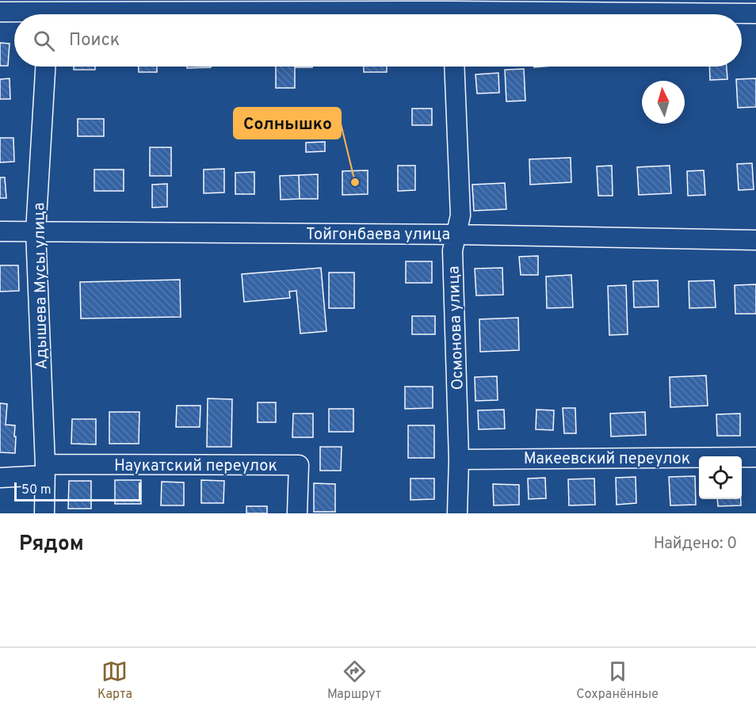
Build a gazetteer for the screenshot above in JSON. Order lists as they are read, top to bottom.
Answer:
{
  "streets": {
    "street": [
      "Тойгонбаева улица",
      "Адышева Мусы улица",
      "Осмонова улица",
      "Макеевский переулок",
      "Наукатский переулок"
    ]
  },
  "crossings": [
    ["Тойгонбаева улица", "Адышева Мусы улица"],
    ["Тойгонбаева улица", "Осмонова улица"],
    ["Адышева Мусы улица", "Наукатский переулок"],
    ["Осмонова улица", "Макеевский переулок"]
  ],
  "places": ["Солнышко"],
  "scale_bar": "50 m",
  "north": "top",
  "page": {
    "search": "Поиск",
    "scale": "50 m",
    "heading": ["Рядом", "Найдено: 0"],
    "nav": ["Карта", "Маршрут", "Сохранённые"]
  }
}
